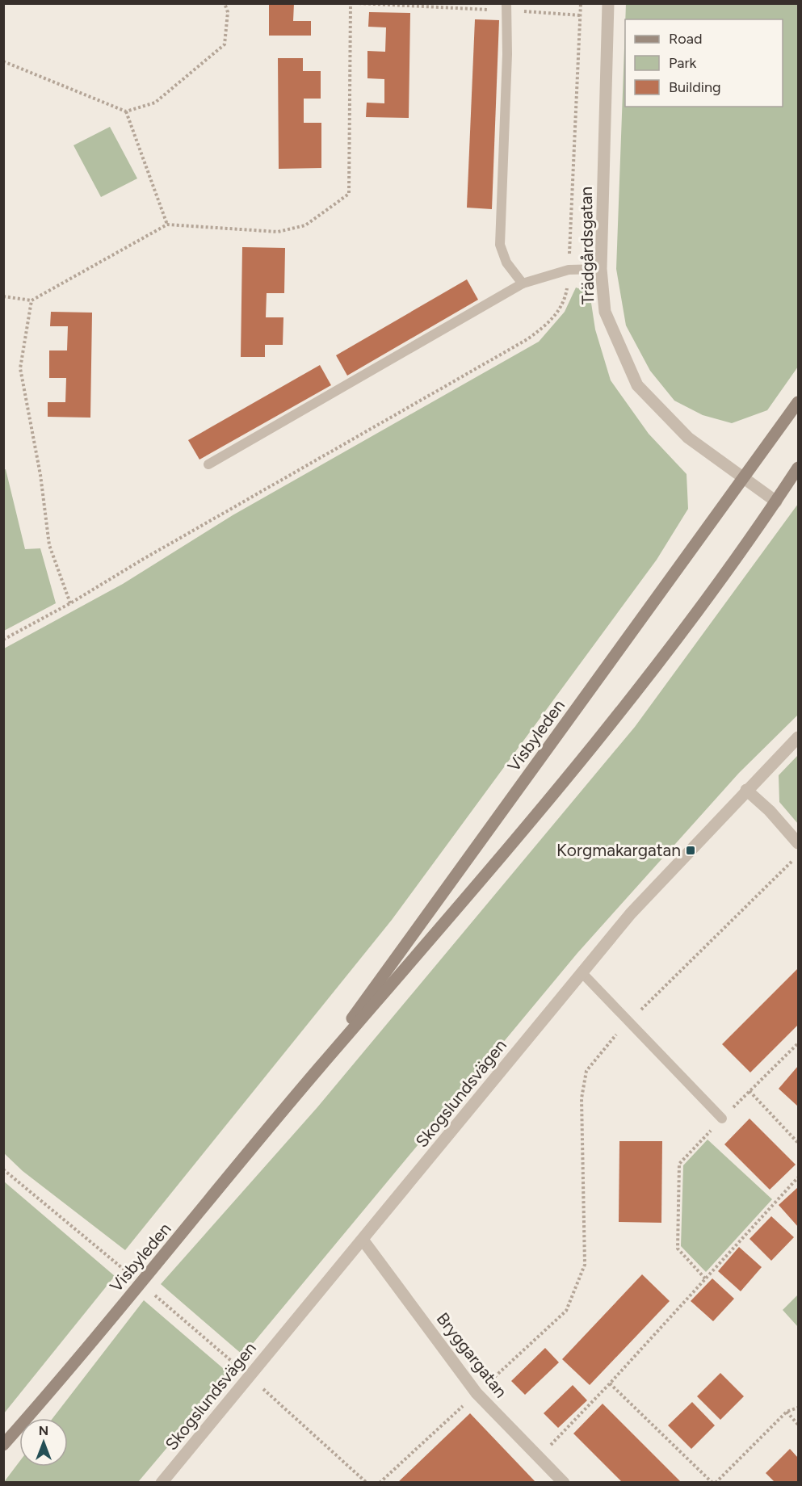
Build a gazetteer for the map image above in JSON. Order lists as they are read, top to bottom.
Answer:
{
  "streets": {
    "main road": ["Visbyleden"],
    "street": ["Trädgårdsgatan", "Skogslundsvägen", "Bryggargatan"]
  },
  "crossings": [
    ["Trädgårdsgatan", "Visbyleden"],
    ["Skogslundsvägen", "Bryggargatan"]
  ],
  "places": {
    "transit": ["Korgmakargatan"]
  },
  "legend": ["Road", "Park", "Building"],
  "north": "top"
}
